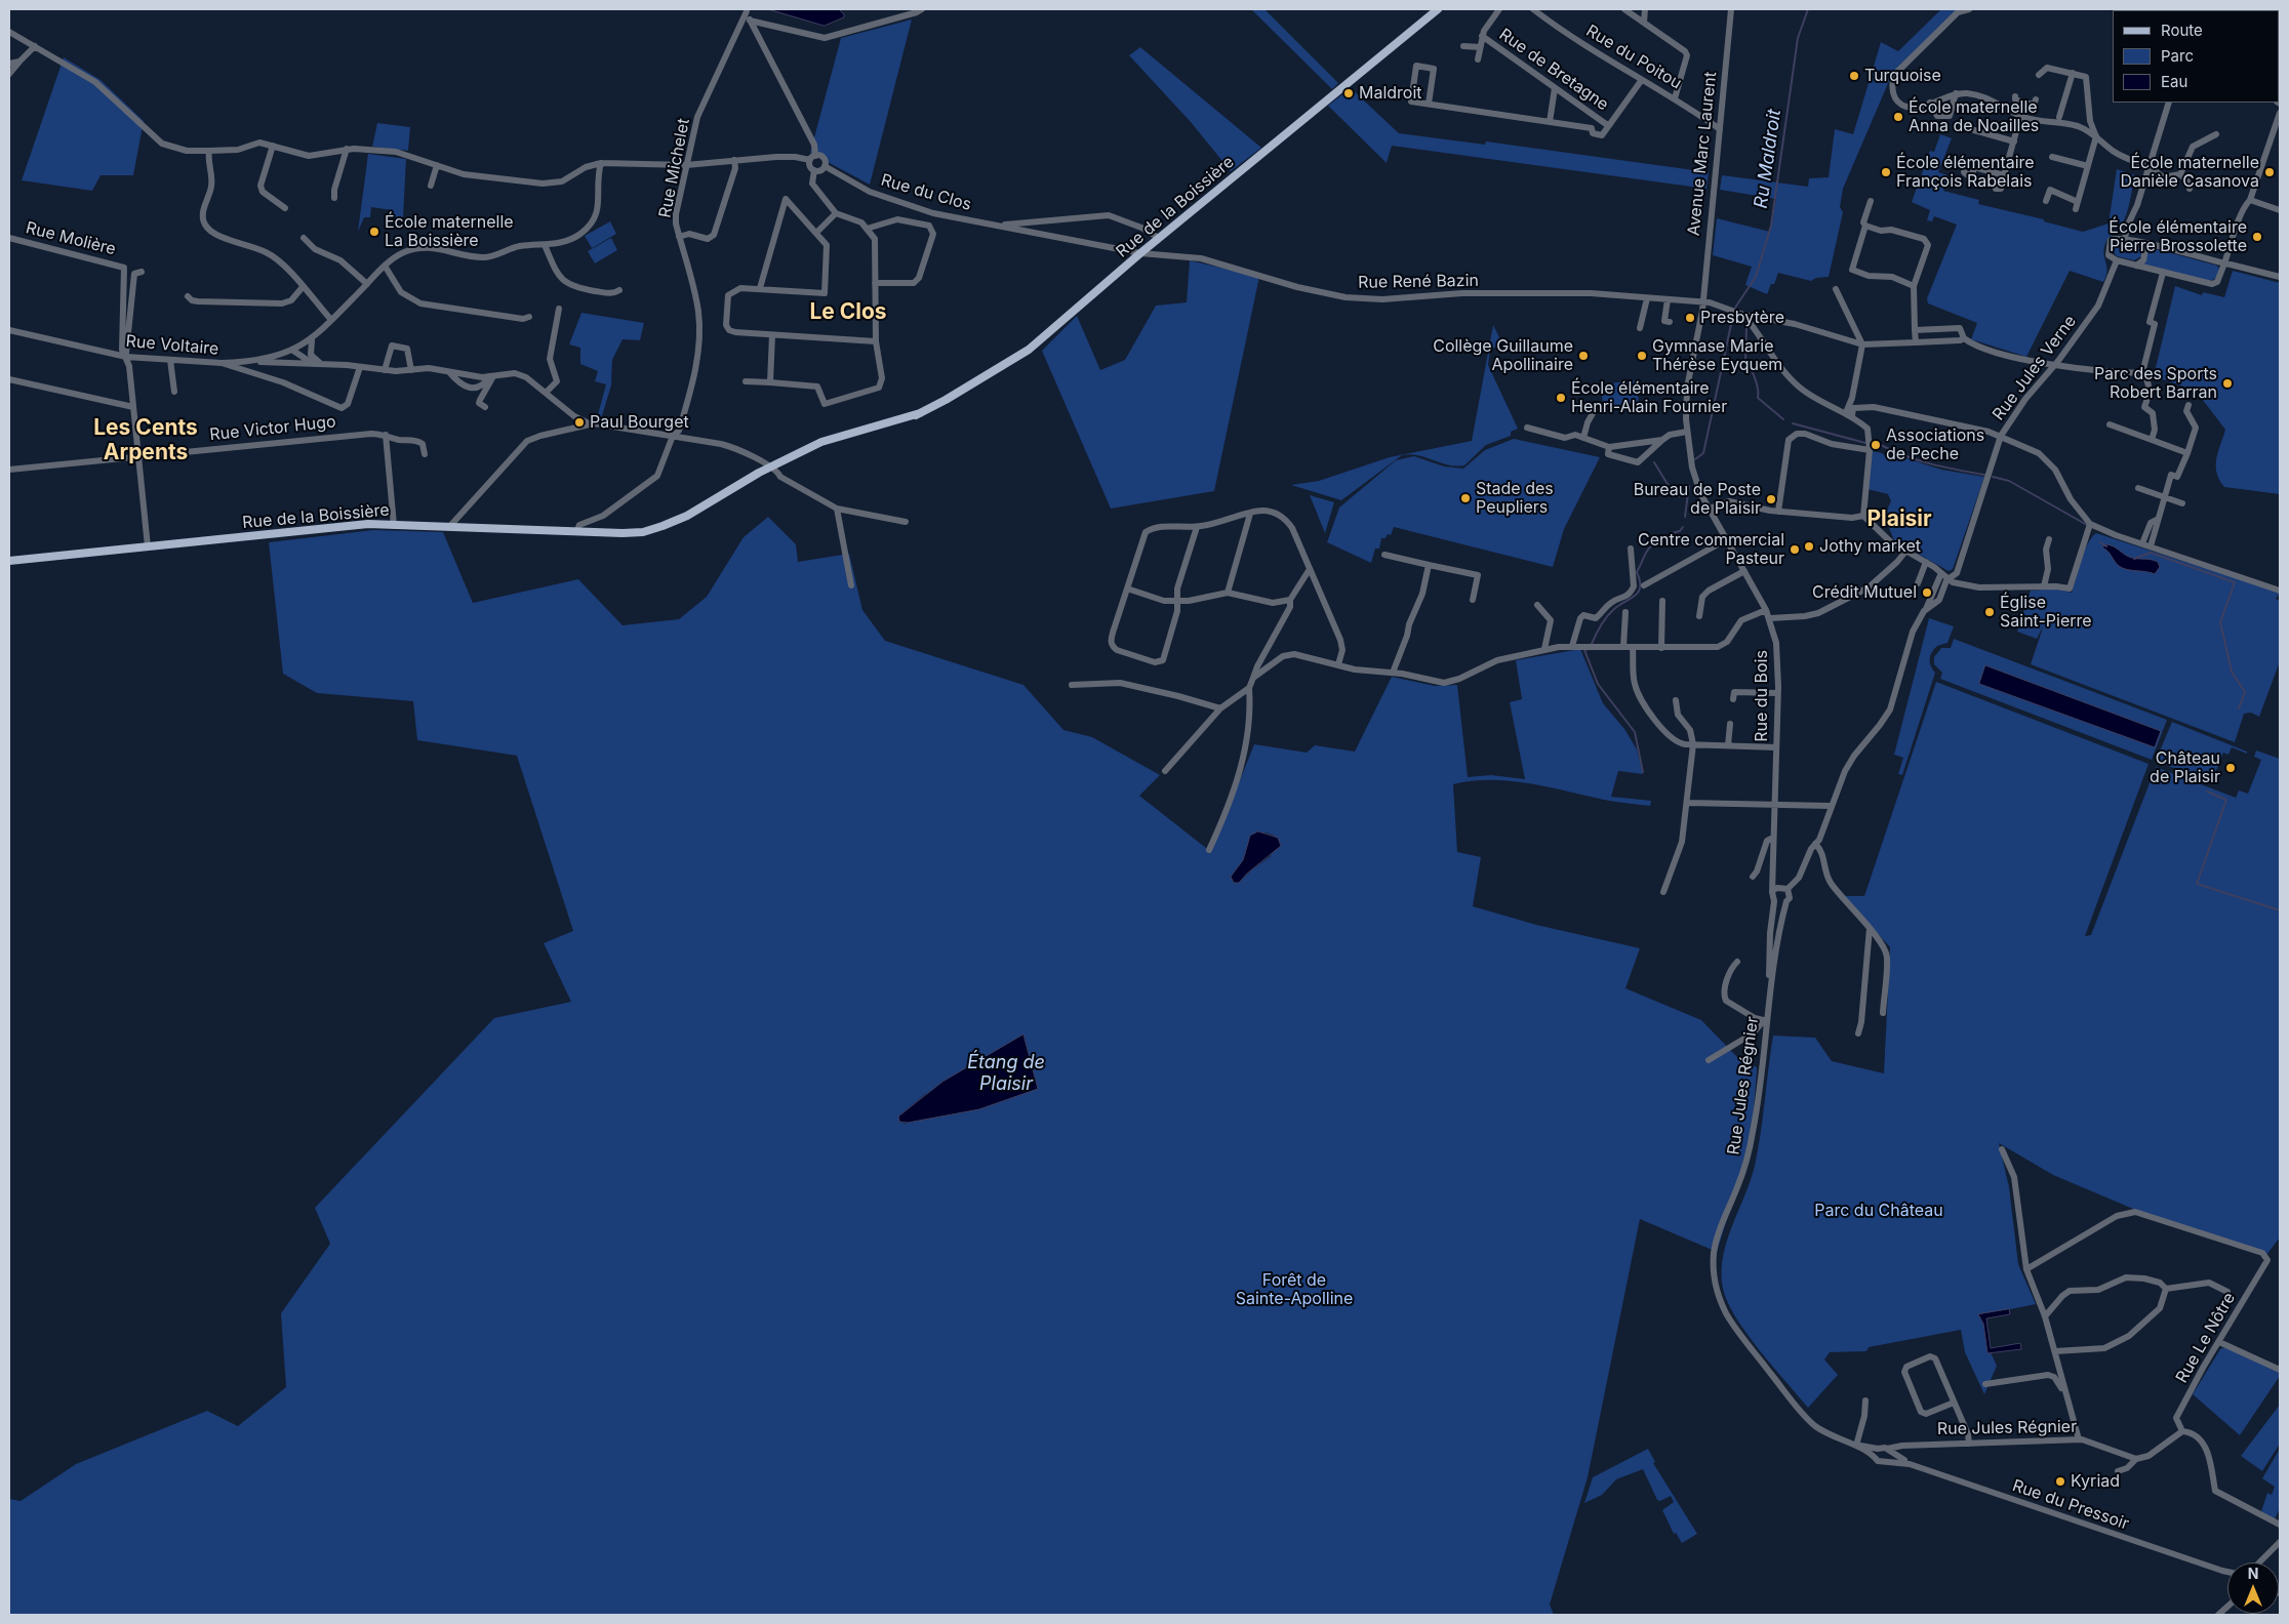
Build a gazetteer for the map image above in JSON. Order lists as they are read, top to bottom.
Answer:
{
  "streets": {
    "main road": ["Rue de la Boissière"],
    "street": [
      "Rue du Poitou",
      "Rue de Bretagne",
      "Avenue Marc Laurent",
      "Rue Michelet",
      "Rue du Clos",
      "Rue Molière",
      "Rue René Bazin",
      "Rue Voltaire",
      "Rue Jules Verne",
      "Rue Victor Hugo",
      "Rue du Bois",
      "Rue Jules Régnier",
      "Rue Le Nôtre",
      "Rue du Pressoir"
    ]
  },
  "crossings": [
    ["Rue du Poitou", "Avenue Marc Laurent"],
    ["Avenue Marc Laurent", "Rue René Bazin"],
    ["Avenue Marc Laurent", "Rue du Bois"],
    ["Rue Michelet", "Rue de la Boissière"],
    ["Rue du Clos", "Rue de la Boissière"],
    ["Rue du Clos", "Rue René Bazin"],
    ["Rue de la Boissière", "Rue René Bazin"],
    ["Rue du Bois", "Rue Jules Régnier"],
    ["Rue Jules Régnier", "Rue du Pressoir"]
  ],
  "districts": ["Le Clos", "Les Cents Arpents", "Plaisir"],
  "water": ["Ru Maldroit", "Étang de Plaisir"],
  "parks": ["Parc du Château", "Forêt de Sainte-Apolline"],
  "places": [
    "Turquoise",
    "Maldroit",
    "École maternelle Anna de Noailles",
    "École élémentaire François Rabelais",
    "École maternelle Danièle Casanova",
    "École maternelle La Boissière",
    "École élémentaire Pierre Brossolette",
    "Presbytère",
    "Collège Guillaume Apollinaire",
    "Gymnase Marie Thérèse Eyquem",
    "Parc des Sports Robert Barran",
    "École élémentaire Henri-Alain Fournier",
    "Paul Bourget",
    "Associations de Peche",
    "Stade des Peupliers",
    "Bureau de Poste de Plaisir",
    "Jothy market",
    "Centre commercial Pasteur",
    "Crédit Mutuel",
    "Église Saint-Pierre",
    "Château de Plaisir",
    "Kyriad"
  ],
  "legend": ["Route", "Parc", "Eau"],
  "north": "top"
}
